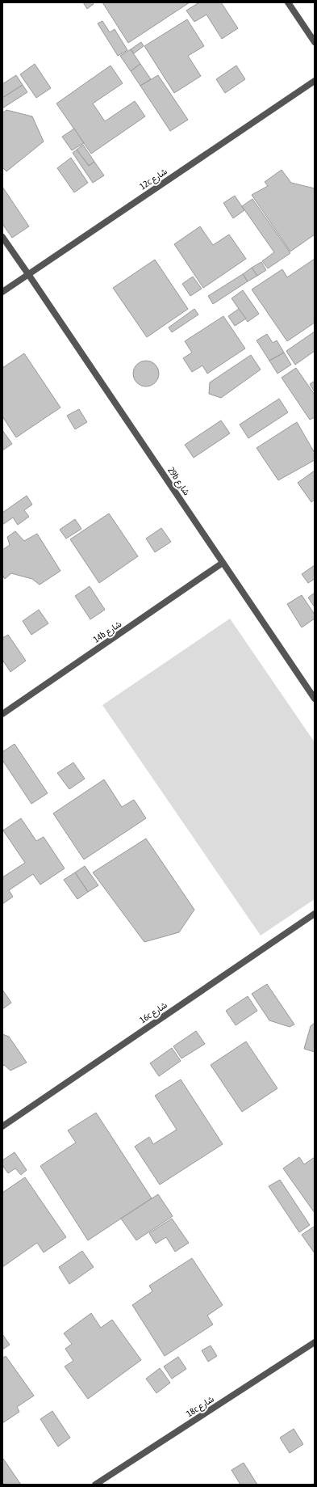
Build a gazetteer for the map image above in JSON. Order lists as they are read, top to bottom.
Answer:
{
  "streets": {
    "street": [
      "12c شارع",
      "29b شارع",
      "14b شارع",
      "16c شارع",
      "18c شارع"
    ]
  },
  "crossings": [
    ["12c شارع", "29b شارع"],
    ["29b شارع", "14b شارع"]
  ]
}
